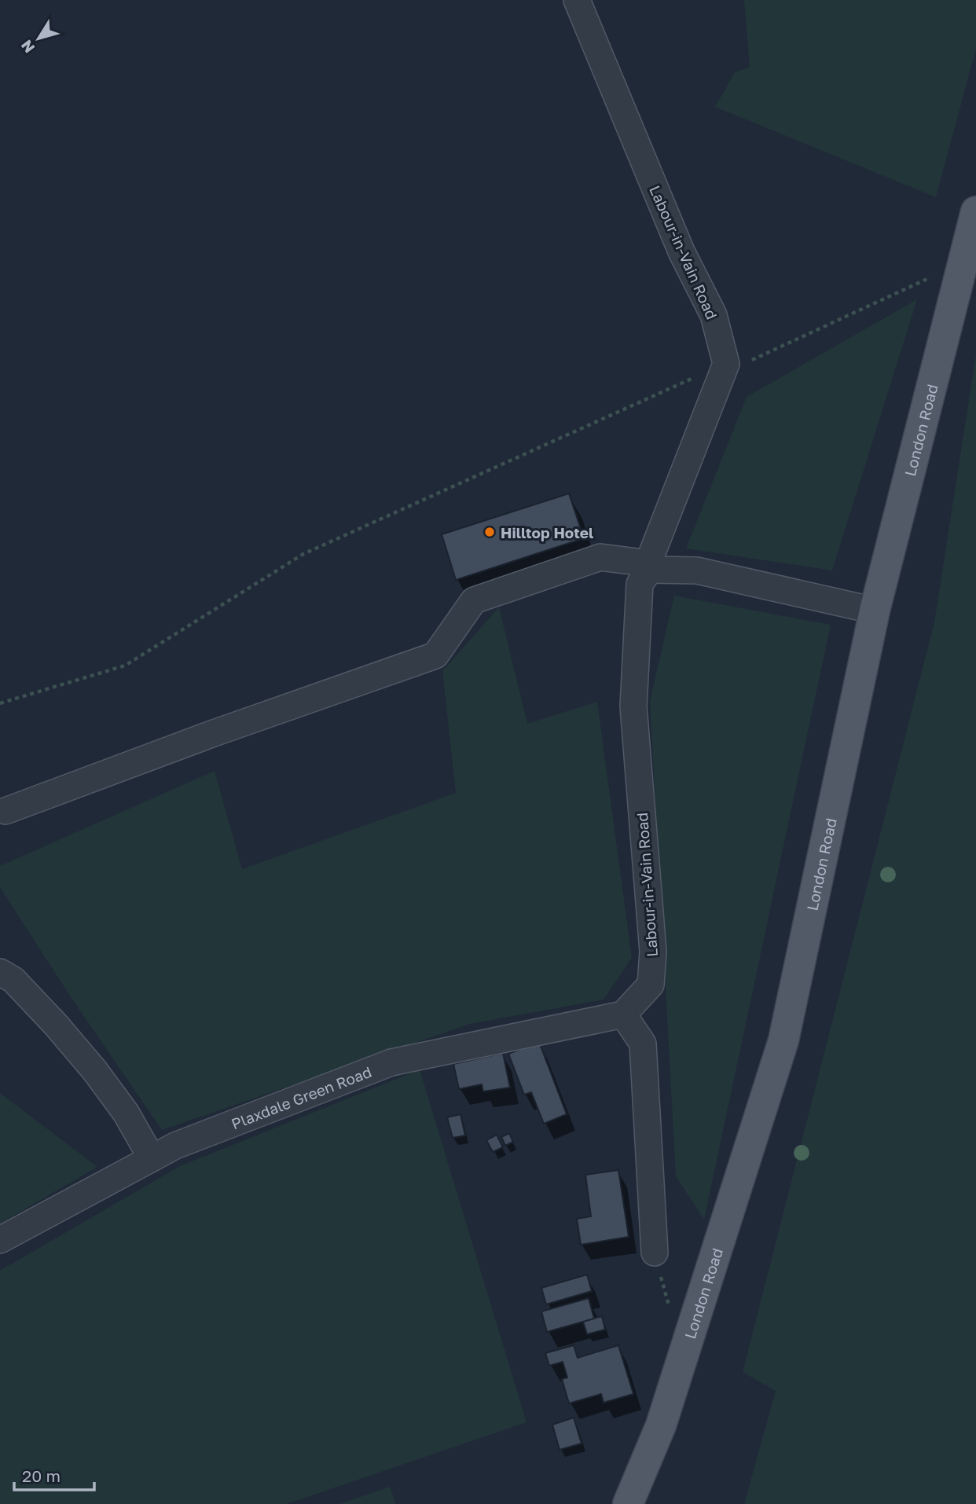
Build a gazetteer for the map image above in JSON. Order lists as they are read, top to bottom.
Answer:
{
  "streets": {
    "main road": ["London Road"],
    "street": ["Labour-in-Vain Road", "Plaxdale Green Road"]
  },
  "crossings": [
    ["Labour-in-Vain Road", "Plaxdale Green Road"]
  ],
  "places": ["Hilltop Hotel"],
  "scale_bar": "20 m",
  "north": "bottom left"
}
